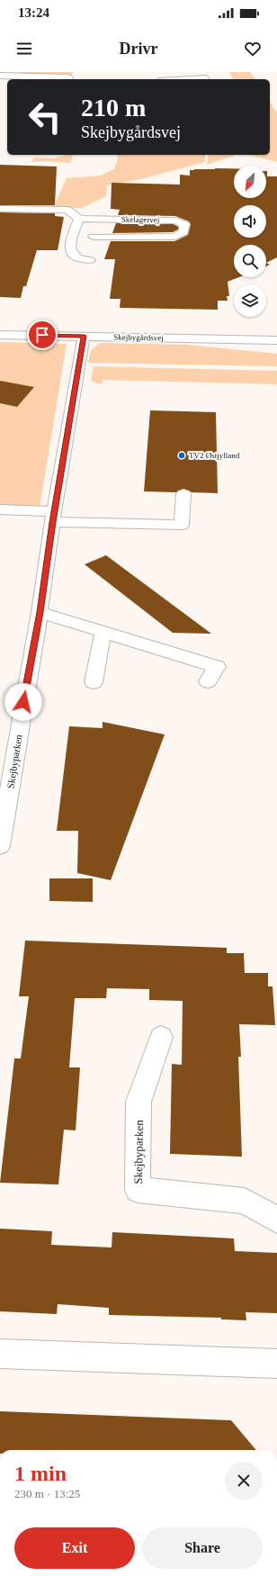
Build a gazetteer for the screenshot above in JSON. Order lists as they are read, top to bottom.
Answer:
{
  "streets": {
    "street": ["Skelagervej", "Skejbygårdsvej", "Skejbyparken"]
  },
  "crossings": [
    ["Skejbygårdsvej", "Skejbyparken"]
  ],
  "places": ["TV2 Østjylland"],
  "north": "bottom left",
  "page": {
    "status": "13:24",
    "header": "Drivr",
    "turn": ["210 m", "Skejbygårdsvej"],
    "heading": ["1 min", "230 m · 13:25"],
    "buttons": ["Exit", "Share"]
  }
}
